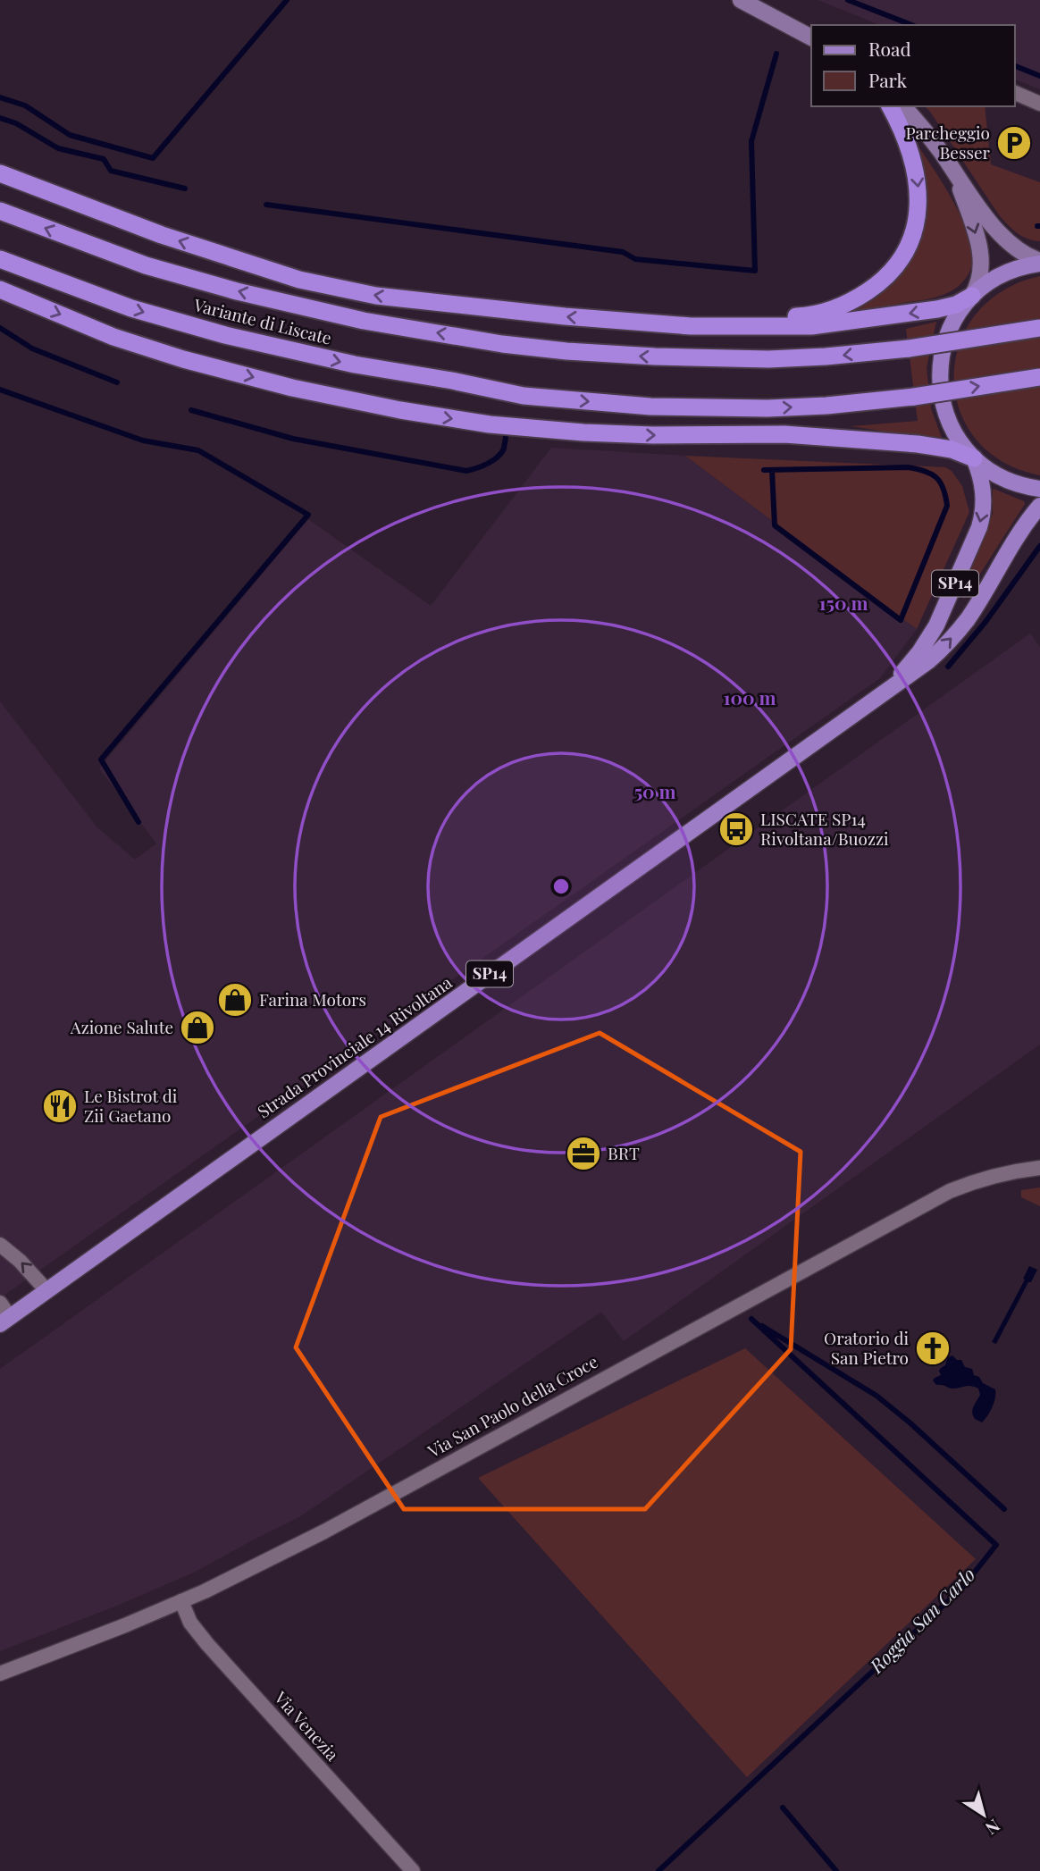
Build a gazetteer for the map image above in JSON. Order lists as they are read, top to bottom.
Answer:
{
  "streets": {
    "highway": ["Variante di Liscate"],
    "main road": ["SP14", "Strada Provinciale 14 Rivoltana"],
    "street": ["Via San Paolo della Croce", "Via Venezia"]
  },
  "crossings": [
    ["Via San Paolo della Croce", "Via Venezia"]
  ],
  "water": ["Roggia San Carlo"],
  "places": {
    "parking": ["Parcheggio Besser"],
    "bus stop": ["LISCATE SP14 Rivoltana/Buozzi"],
    "shop": ["Farina Motors", "Azione Salute"],
    "restaurant": ["Le Bistrot di Zii Gaetano"],
    "office": ["BRT"],
    "church": ["Oratorio di San Pietro"]
  },
  "legend": ["Road", "Park"],
  "north": "bottom right",
  "rings": ["150 m", "100 m", "50 m"]
}
